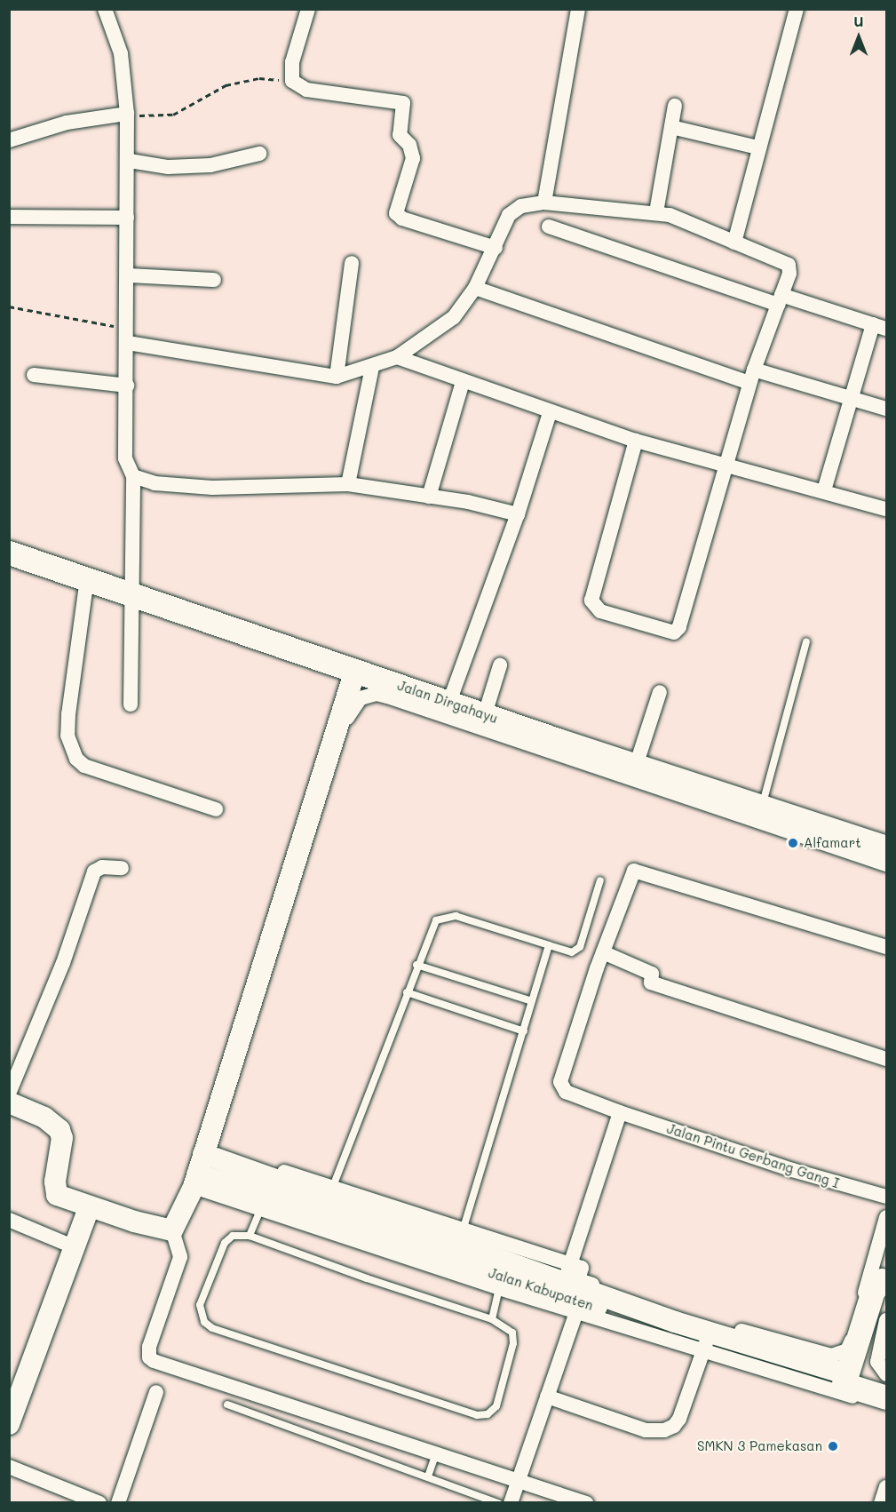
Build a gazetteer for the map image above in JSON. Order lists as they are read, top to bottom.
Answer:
{
  "streets": {
    "main road": ["Jalan Dirgahayu", "Jalan Kabupaten"],
    "street": ["Jalan Pintu Gerbang Gang I"]
  },
  "places": ["Alfamart", "SMKN 3 Pamekasan"],
  "north": "top"
}
